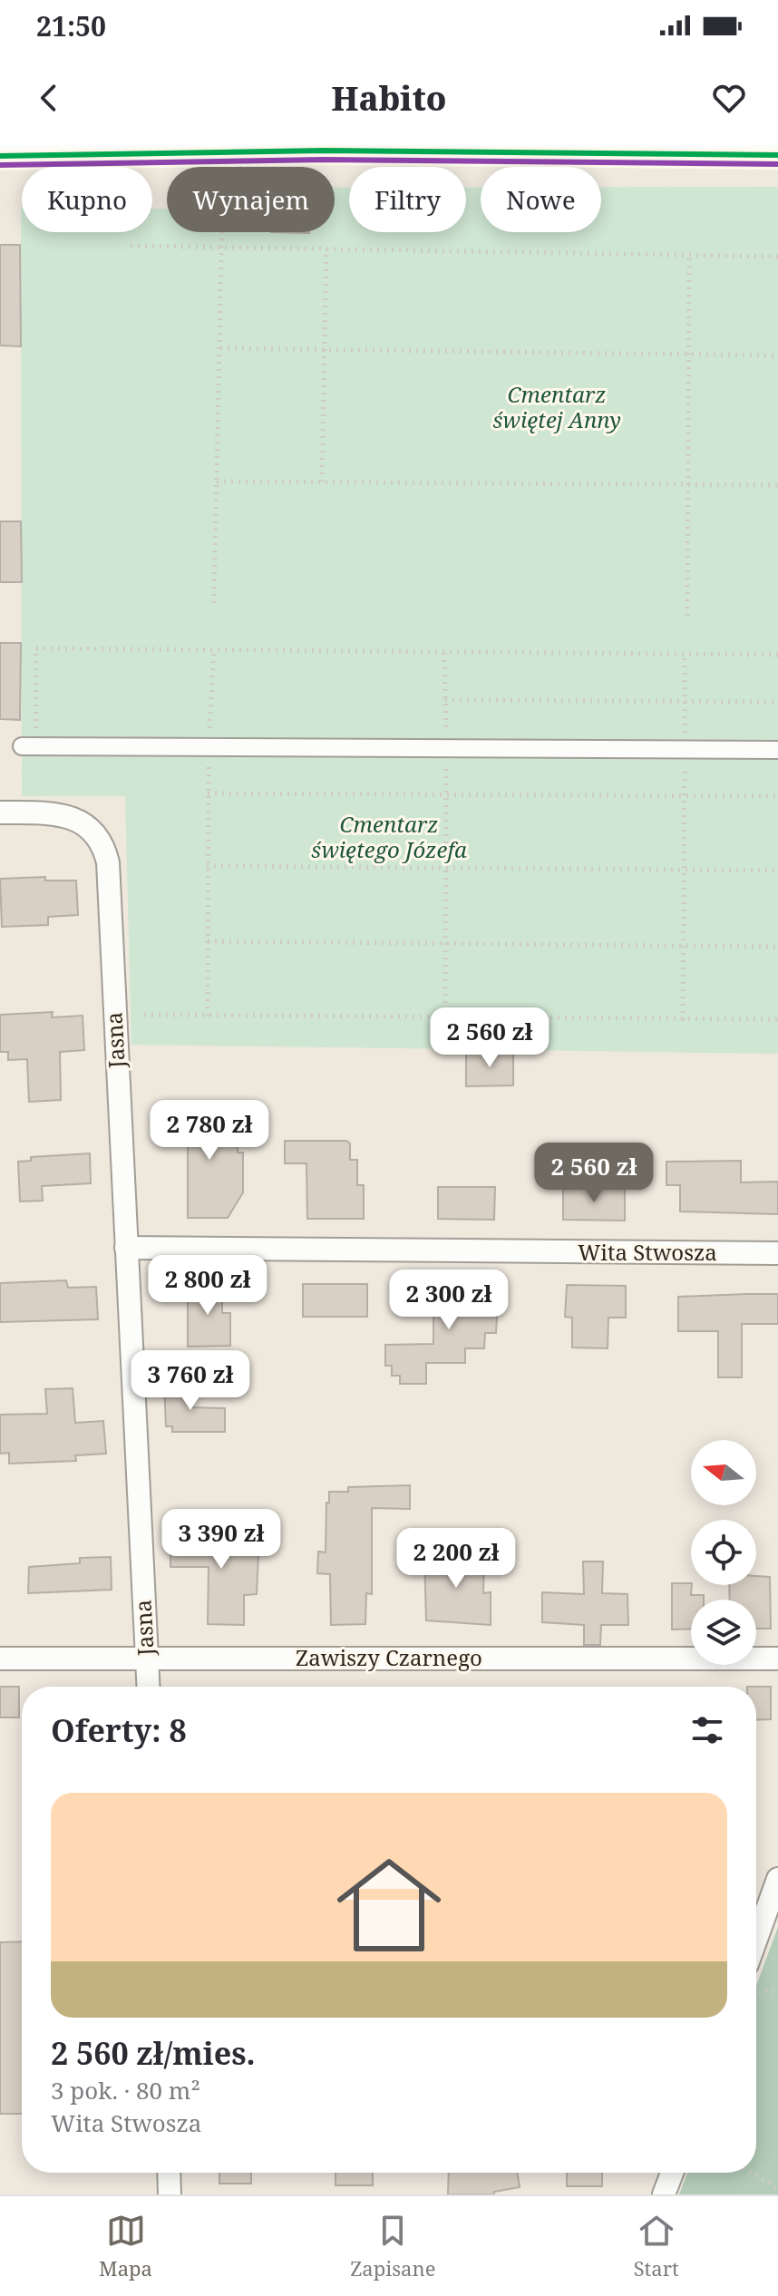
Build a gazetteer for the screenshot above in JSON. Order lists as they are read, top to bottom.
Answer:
{
  "streets": {
    "street": ["Jasna", "Wita Stwosza", "Zawiszy Czarnego"]
  },
  "crossings": [
    ["Jasna", "Wita Stwosza"],
    ["Jasna", "Zawiszy Czarnego"]
  ],
  "parks": ["Cmentarz świętej Anny", "Cmentarz świętego Józefa"],
  "north": "left",
  "page": {
    "status": "21:50",
    "header": "Habito",
    "chip": [
      "Kupno",
      "Wynajem",
      "Filtry",
      "Nowe"
    ],
    "price": [
      "2 560 zł",
      "2 780 zł",
      "2 560 zł",
      "2 800 zł",
      "2 300 zł",
      "3 760 zł",
      "3 390 zł",
      "2 200 zł"
    ],
    "heading": "Oferty: 8",
    "list": [
      {
        "name": "2 560 zł/mies.",
        "note": "3 pok. · 80 m² · Wita Stwosza"
      }
    ],
    "tabs": ["Mapa", "Zapisane", "Start"]
  }
}
